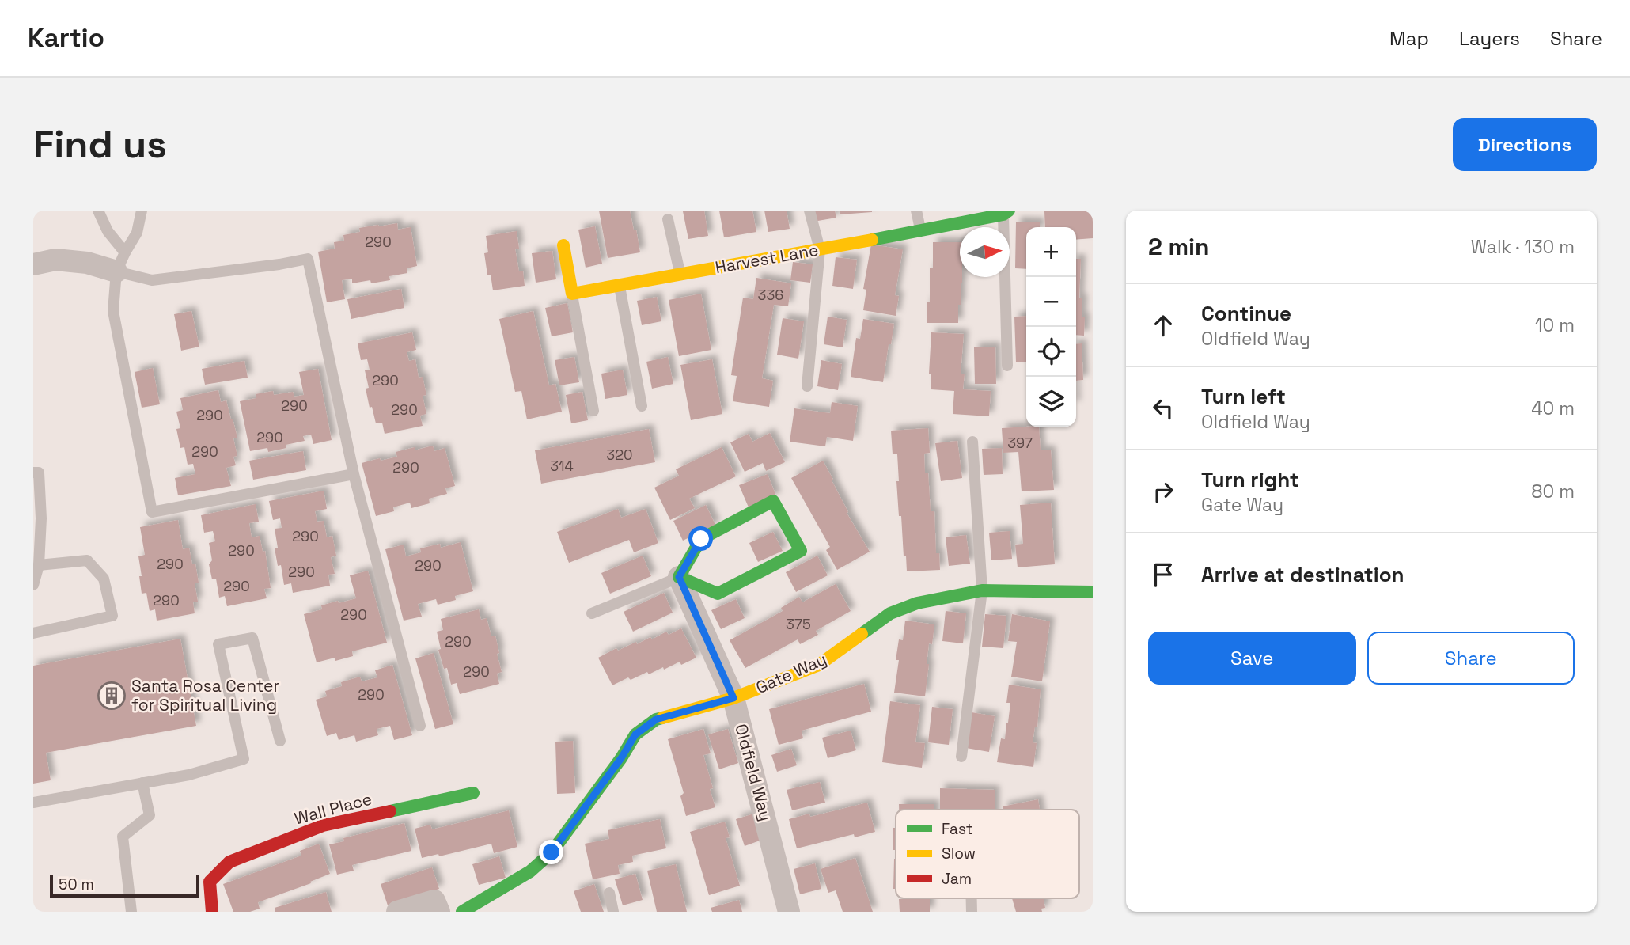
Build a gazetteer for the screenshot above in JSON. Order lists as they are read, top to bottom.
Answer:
{
  "streets": {
    "street": [
      "Harvest Lane",
      "Gate Way",
      "Oldfield Way",
      "Wall Place"
    ]
  },
  "crossings": [
    ["Gate Way", "Oldfield Way"]
  ],
  "places": {
    "building": ["Santa Rosa Center for Spiritual Living"]
  },
  "house_numbers": [
    "290",
    "336",
    "290",
    "290",
    "290",
    "290",
    "290",
    "397",
    "290",
    "320",
    "314",
    "290",
    "290",
    "290",
    "290",
    "290",
    "290",
    "290",
    "290",
    "290",
    "375",
    "290",
    "290",
    "290"
  ],
  "legend": ["Fast", "Slow", "Jam"],
  "scale_bar": "50 m",
  "north": "right",
  "page": {
    "header": "Kartio",
    "nav": ["Map", "Layers", "Share"],
    "buttons": [
      "Directions",
      ["Save", "Share"]
    ],
    "title": "Find us",
    "heading": ["2 min", "Walk · 130 m"],
    "map_buttons": ["+", "−"],
    "list": [
      ["Continue", "Oldfield Way", "10 m"],
      ["Turn left", "Oldfield Way", "40 m"],
      ["Turn right", "Gate Way", "80 m"],
      "Arrive at destination"
    ],
    "scale": "50 m"
  }
}
